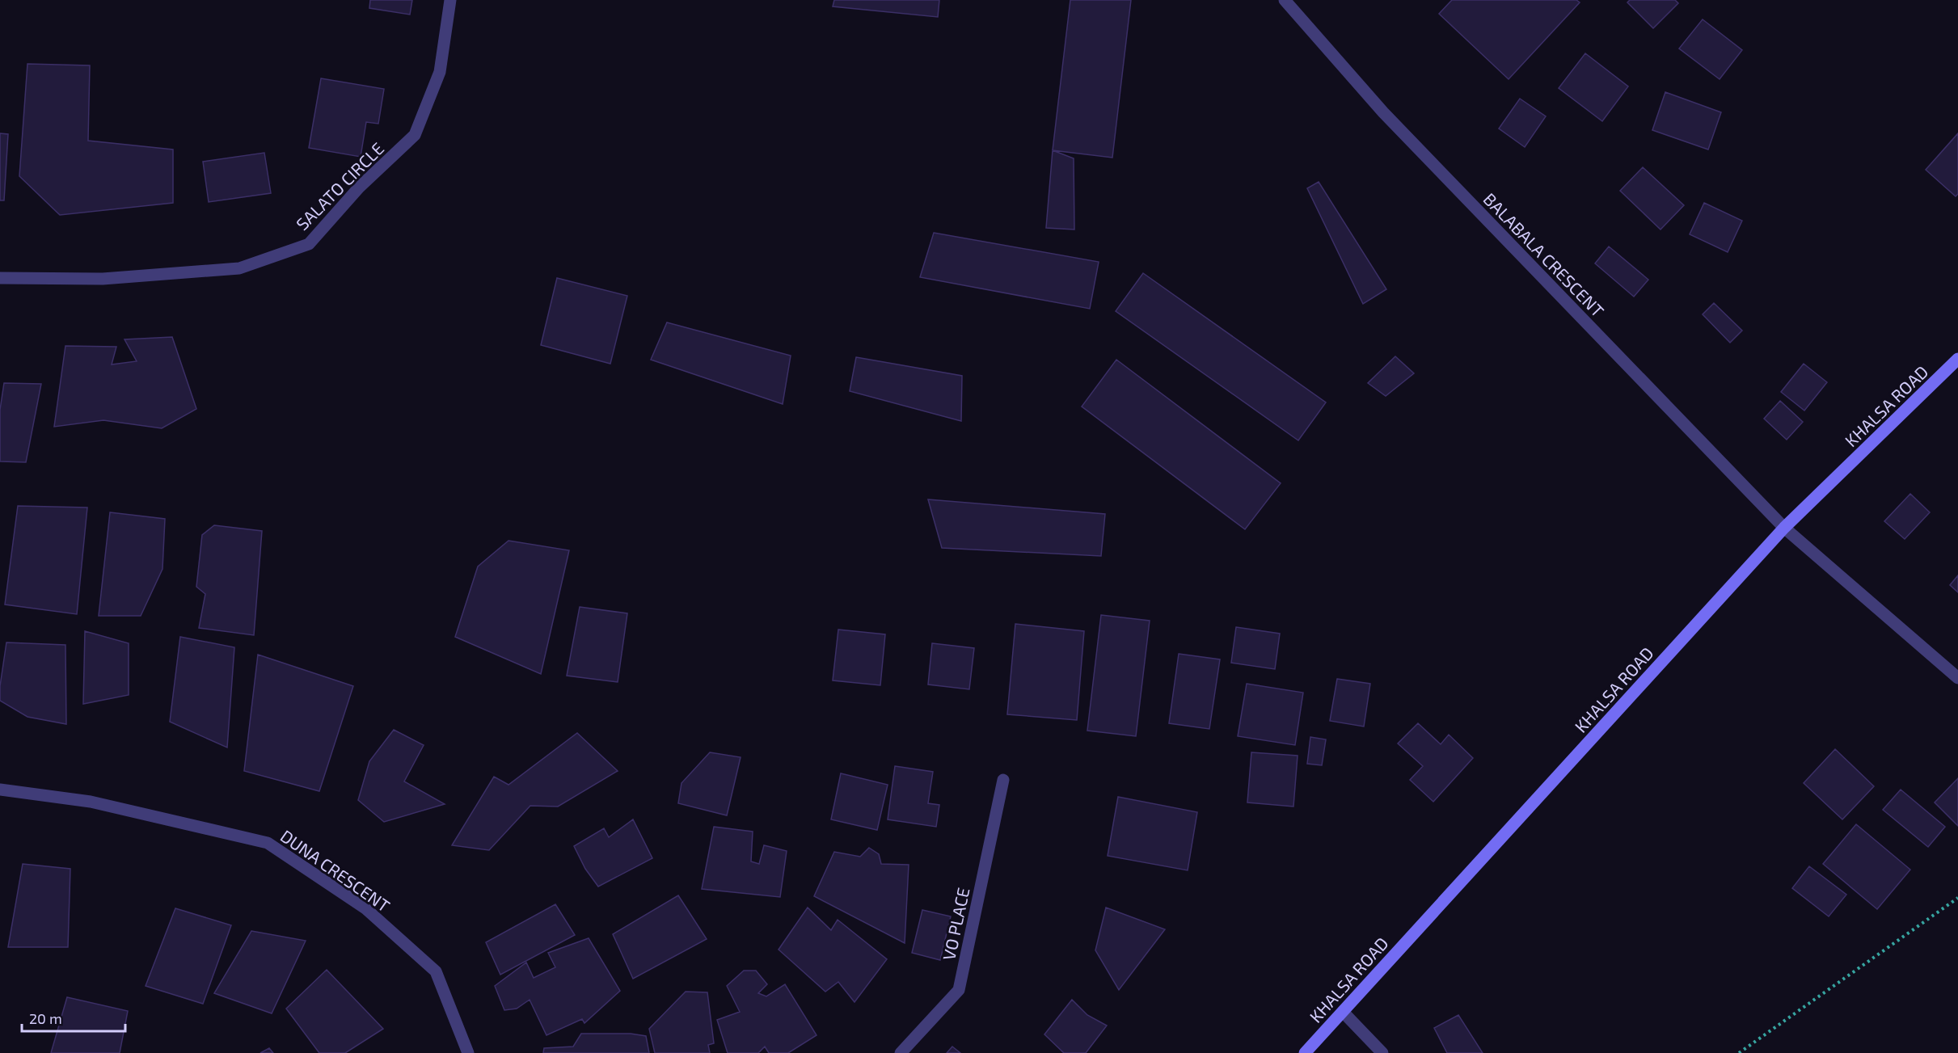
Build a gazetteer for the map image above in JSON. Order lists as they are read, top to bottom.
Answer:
{
  "streets": {
    "main road": ["KHALSA ROAD"],
    "street": [
      "SALATO CIRCLE",
      "BALABALA CRESCENT",
      "DUNA CRESCENT",
      "VO PLACE"
    ]
  },
  "crossings": [
    ["BALABALA CRESCENT", "KHALSA ROAD"]
  ],
  "scale_bar": "20 m"
}
